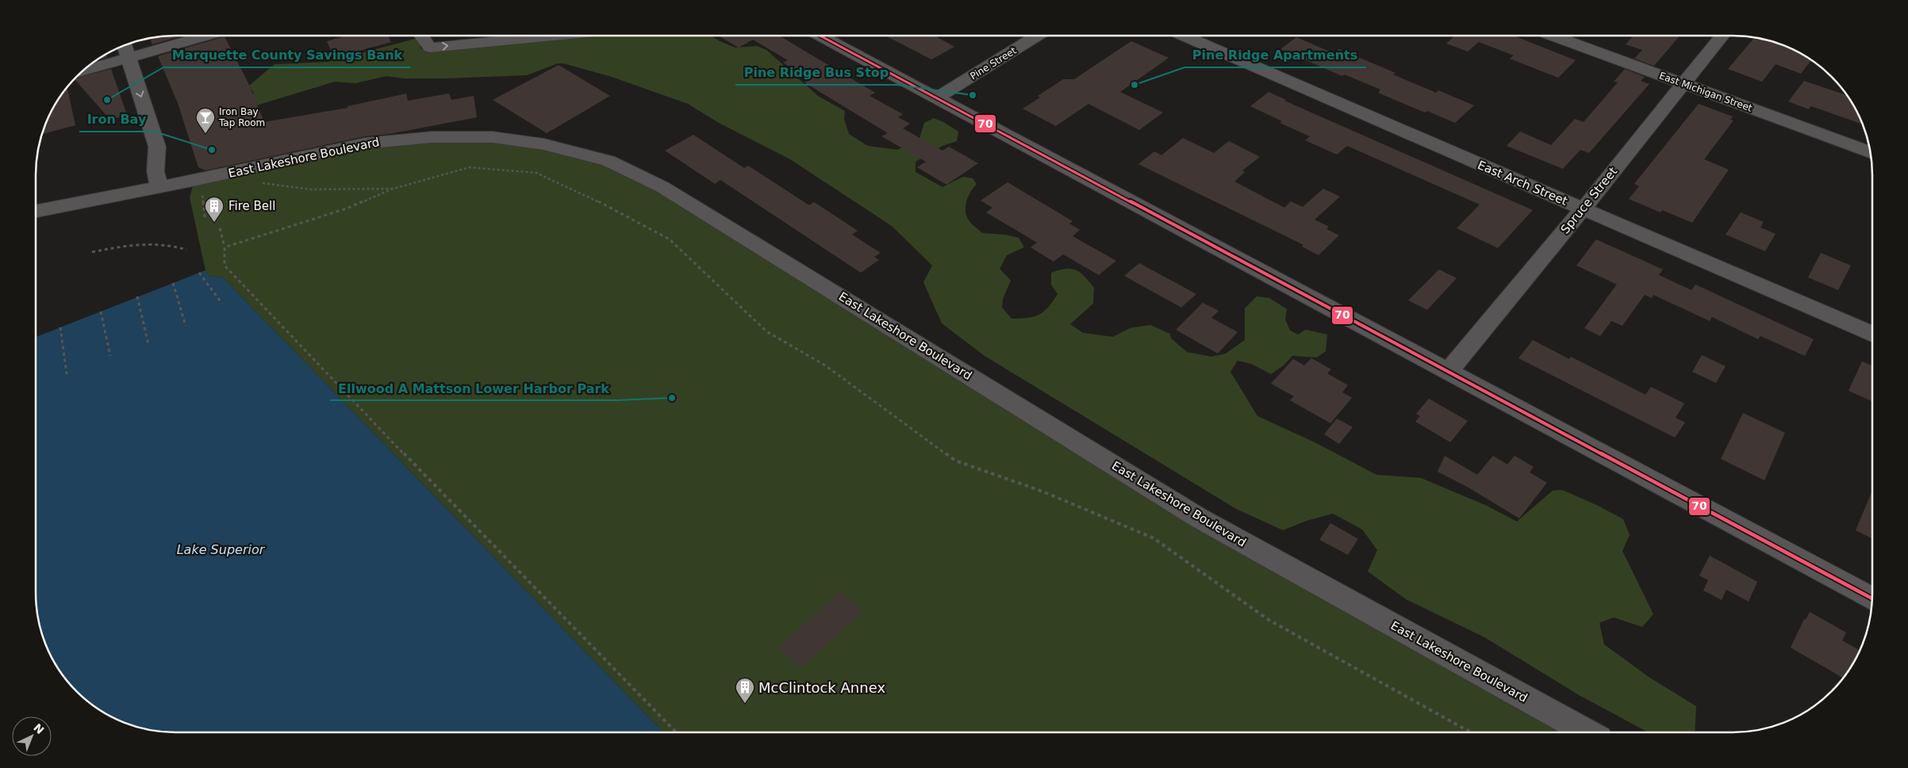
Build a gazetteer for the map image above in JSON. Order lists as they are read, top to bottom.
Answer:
{
  "streets": {
    "street": [
      "Pine Street",
      "East Michigan Street",
      "East Lakeshore Boulevard",
      "East Arch Street",
      "Spruce Street"
    ]
  },
  "crossings": [
    ["East Michigan Street", "Spruce Street"],
    ["East Arch Street", "Spruce Street"]
  ],
  "water": ["Lake Superior"],
  "places": {
    "other": [
      "Pine Ridge Apartments",
      "Pine Ridge Bus Stop",
      "Marquette County Savings Bank",
      "Iron Bay",
      "Ellwood A Mattson Lower Harbor Park"
    ],
    "bar": ["Iron Bay Tap Room"],
    "building": ["Fire Bell", "McClintock Annex"]
  },
  "lines": ["transit line 70"],
  "north": "top right"
}
